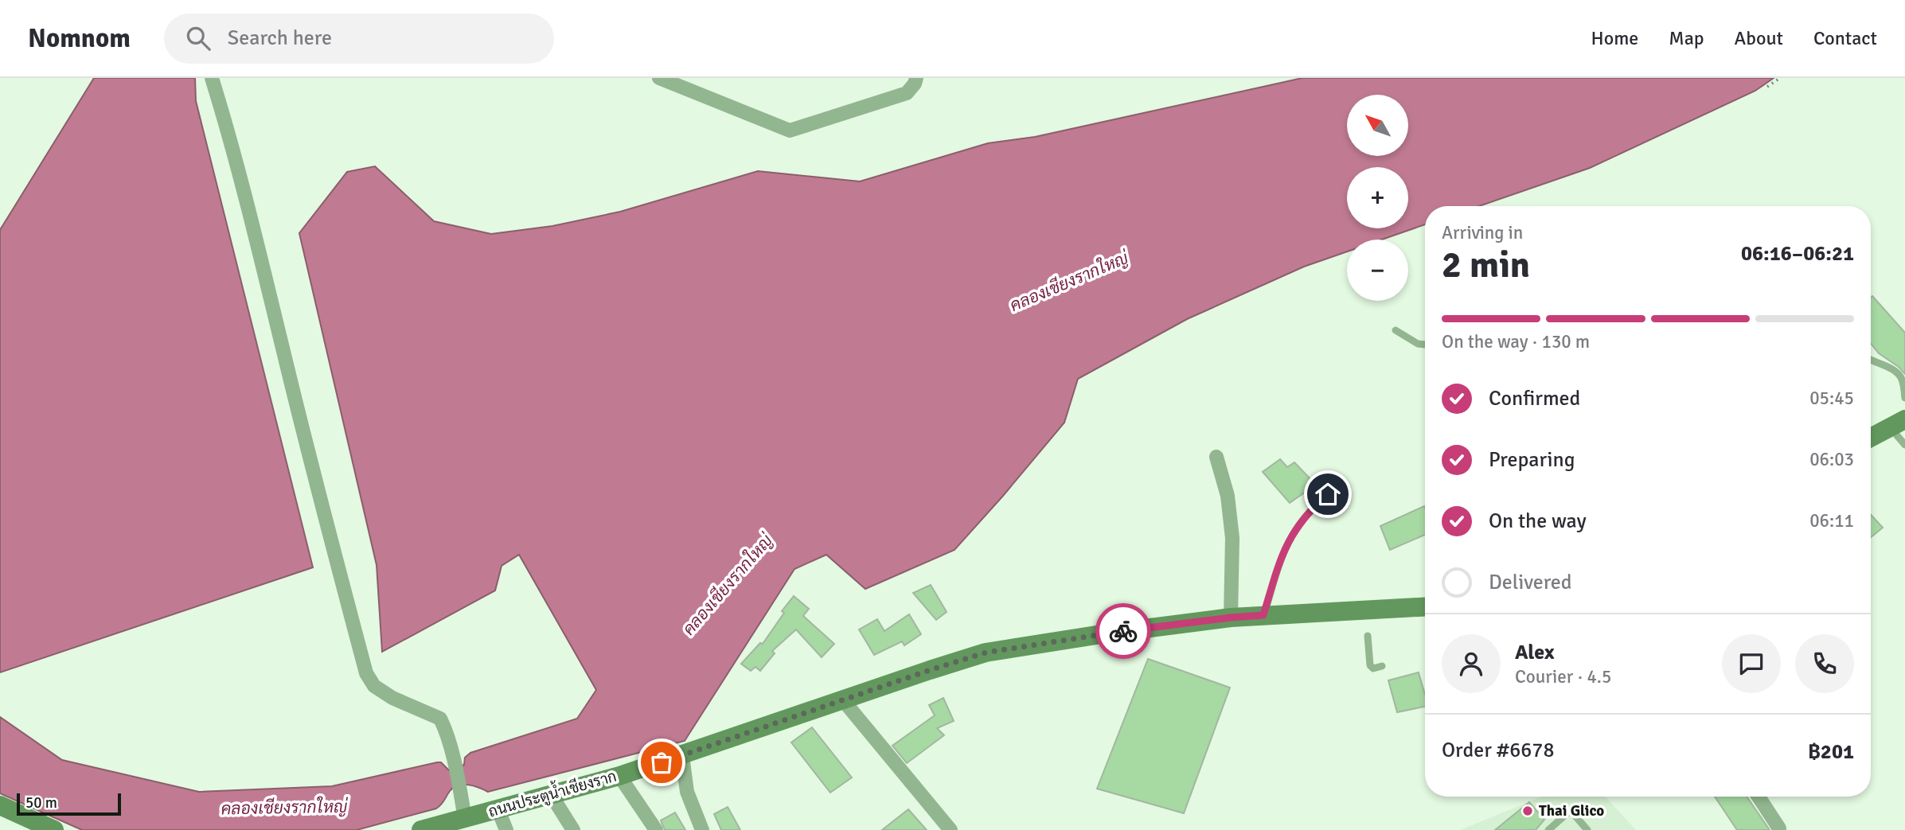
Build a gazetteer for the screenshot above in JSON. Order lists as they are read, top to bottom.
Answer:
{
  "streets": {
    "street": ["ถนนประตูน้ำเชียงราก"]
  },
  "water": ["คลองเชียงรากใหญ่"],
  "places": ["Thai Glico"],
  "scale_bar": "50 m",
  "north": "top left",
  "page": {
    "header": "Nomnom",
    "search": "Search here",
    "nav": [
      "Home",
      "Map",
      "About",
      "Contact"
    ],
    "map_buttons": ["+", "−"],
    "heading": ["2 min", "Arriving in", "06:16–06:21"],
    "panel": [
      "Alex",
      "Courier · 4.5",
      "Order #6678",
      "฿201"
    ],
    "bar": "On the way · 130 m",
    "list": [
      ["Confirmed", "05:45"],
      ["Preparing", "06:03"],
      ["On the way", "06:11"],
      "Delivered"
    ],
    "scale": "50 m"
  }
}
